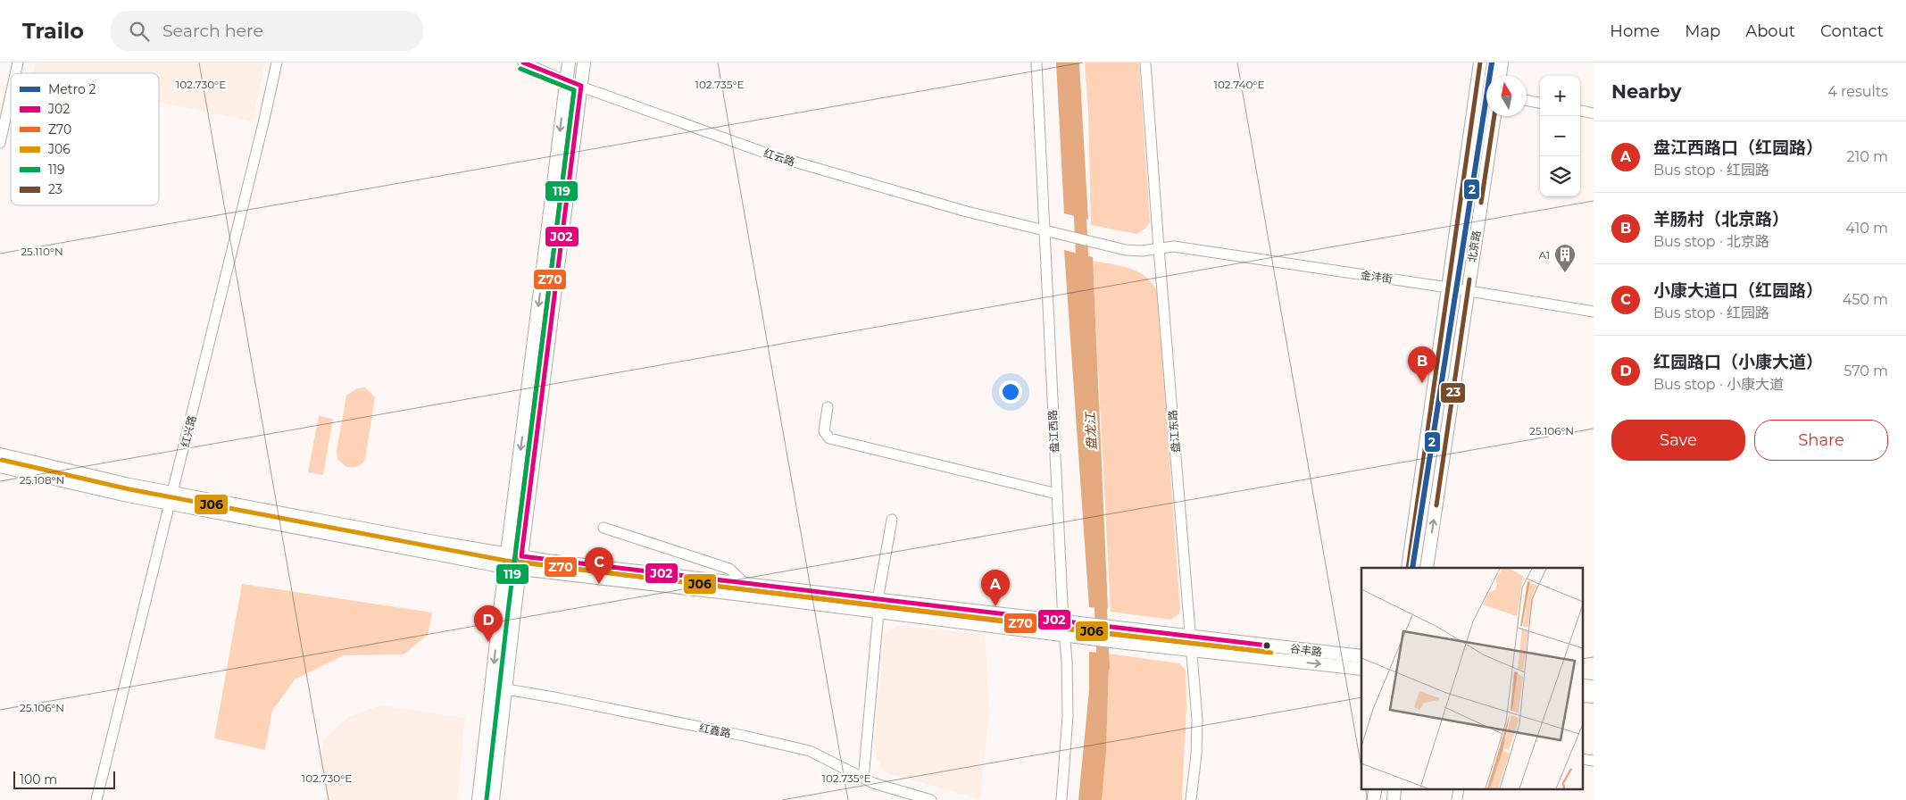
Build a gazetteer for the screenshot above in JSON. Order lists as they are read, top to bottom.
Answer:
{
  "streets": {
    "main road": ["北京路", "谷丰路"],
    "street": [
      "红云路",
      "金沣街",
      "红兴路",
      "盘江西路",
      "盘江东路",
      "红鑫路"
    ]
  },
  "crossings": [
    ["红云路", "金沣街"],
    ["红云路", "盘江西路"],
    ["北京路", "金沣街"],
    ["金沣街", "盘江东路"],
    ["盘江西路", "谷丰路"],
    ["盘江东路", "谷丰路"]
  ],
  "water": ["盘龙江"],
  "places": {
    "building": ["A1"]
  },
  "lines": [
    "metro line 2",
    "transit line J02",
    "transit line 23",
    "transit line Z70",
    "transit line 119",
    "transit line J06"
  ],
  "legend": [
    "Metro 2",
    "J02",
    "Z70",
    "J06",
    "119",
    "23"
  ],
  "scale_bar": "100 m",
  "north": "top",
  "page": {
    "header": "Trailo",
    "search": "Search here",
    "nav": [
      "Home",
      "Map",
      "About",
      "Contact"
    ],
    "heading": ["Nearby", "4 results"],
    "map_buttons": ["+", "−"],
    "list": [
      {
        "mark": "A",
        "name": "盘江西路口（红园路）",
        "note": "Bus stop · 红园路",
        "value": "210 m"
      },
      {
        "mark": "B",
        "name": "羊肠村（北京路）",
        "note": "Bus stop · 北京路",
        "value": "410 m"
      },
      {
        "mark": "C",
        "name": "小康大道口（红园路）",
        "note": "Bus stop · 红园路",
        "value": "450 m"
      },
      {
        "mark": "D",
        "name": "红园路口（小康大道）",
        "note": "Bus stop · 小康大道",
        "value": "570 m"
      }
    ],
    "pins": [
      "B",
      "C",
      "A",
      "D"
    ],
    "buttons": ["Save", "Share"],
    "scale": "100 m"
  },
  "coordinates": [
    "102.730°E",
    "102.735°E",
    "102.740°E",
    "25.110°N",
    "25.106°N",
    "25.108°N"
  ]
}
